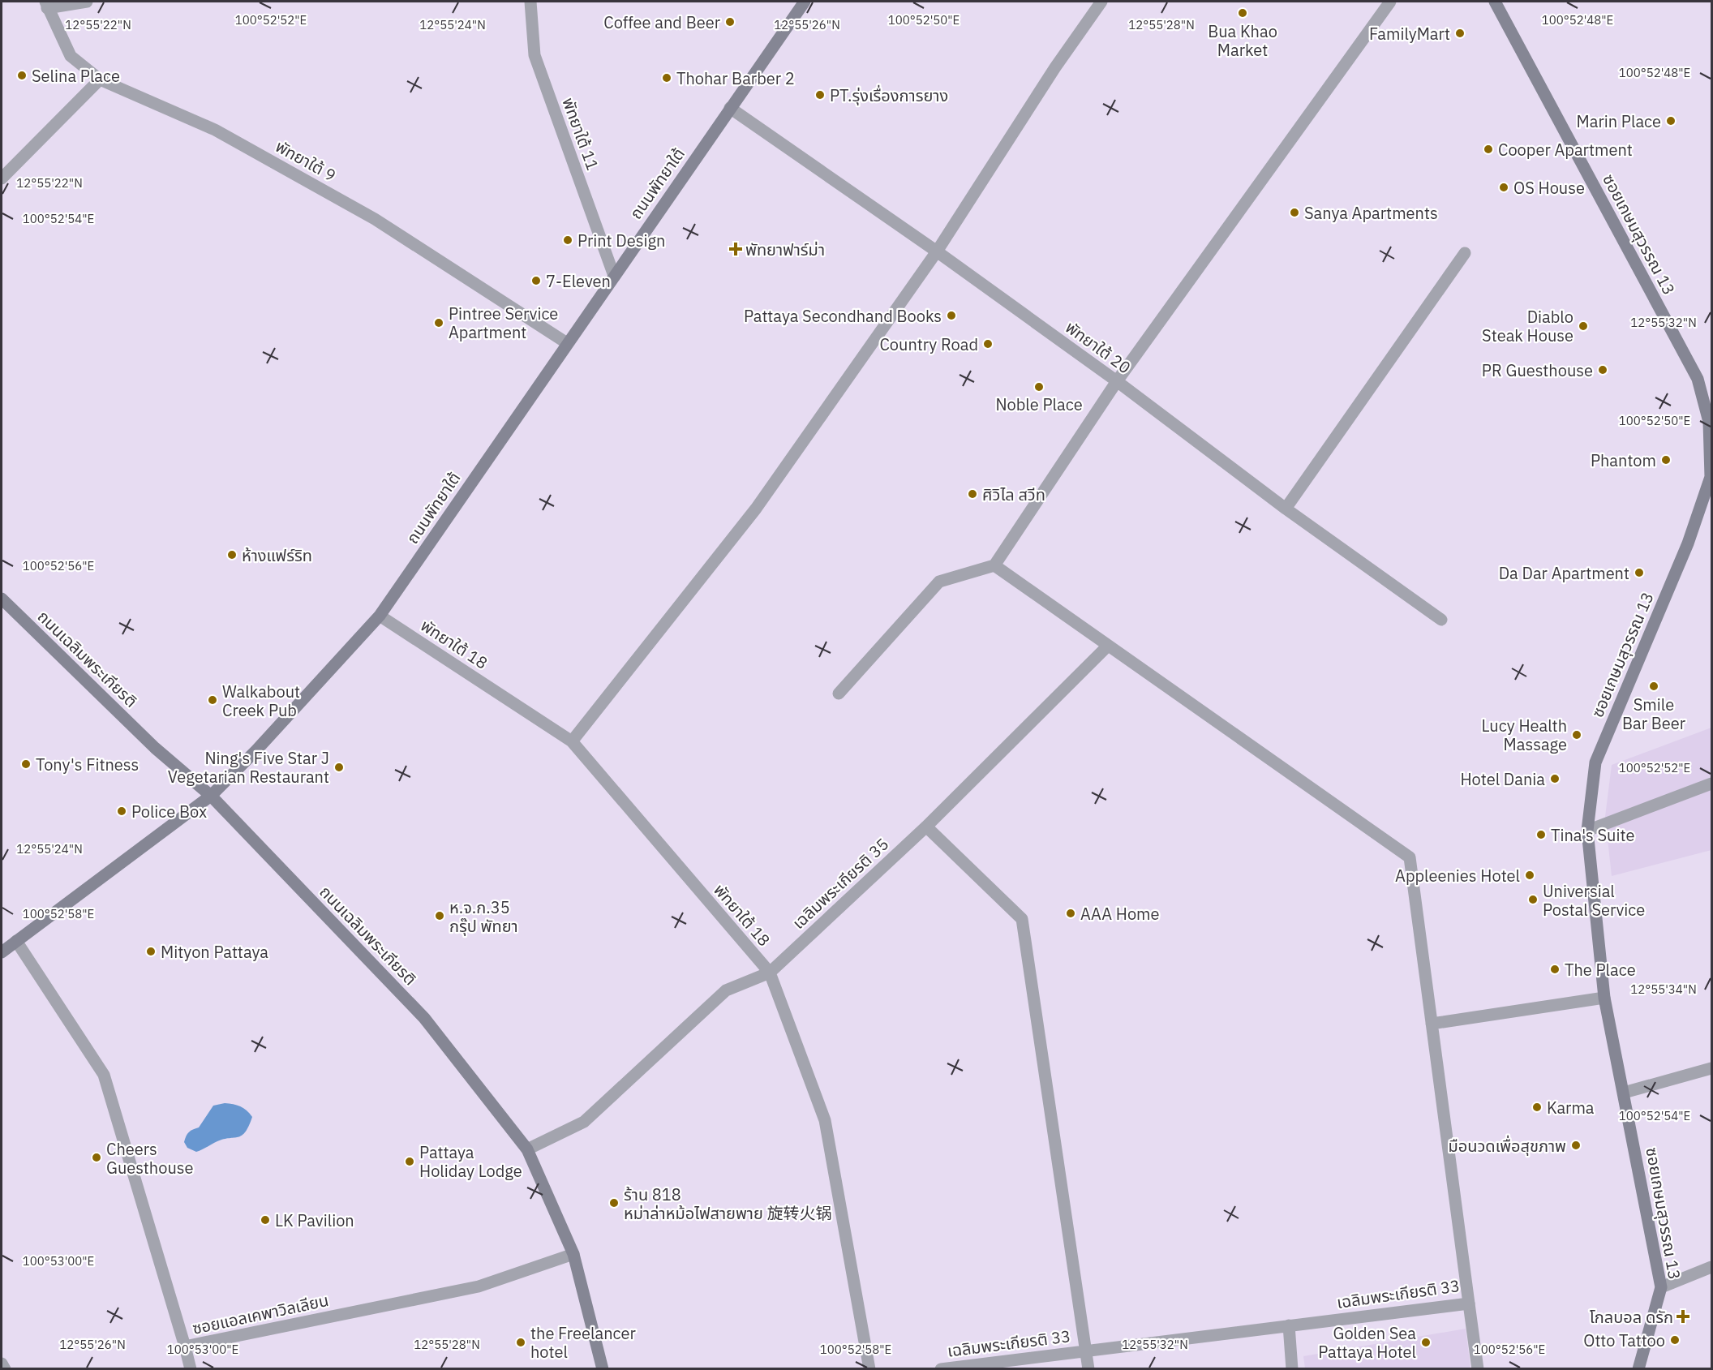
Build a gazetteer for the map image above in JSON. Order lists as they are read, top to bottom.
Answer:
{
  "streets": {
    "main road": ["ถนนพัทยาใต้", "ซอยเกษมสุวรรณ 13", "ถนนเฉลิมพระเกียรติ"],
    "street": [
      "พัทยาใต้ 11",
      "พัทยาใต้ 9",
      "พัทยาใต้ 20",
      "พัทยาใต้ 18",
      "เฉลิมพระเกียรติ 35",
      "เฉลิมพระเกียรติ 33",
      "ซอยแอลเคพาวิลเลียน"
    ]
  },
  "crossings": [
    ["พัทยาใต้ 11", "ถนนพัทยาใต้"],
    ["พัทยาใต้ 9", "ถนนพัทยาใต้"],
    ["ถนนพัทยาใต้", "พัทยาใต้ 20"],
    ["ถนนพัทยาใต้", "พัทยาใต้ 18"],
    ["ถนนพัทยาใต้", "ถนนเฉลิมพระเกียรติ"],
    ["ถนนพัทยาใต้", "ซอยแอลเคพาวิลเลียน"],
    ["พัทยาใต้ 18", "เฉลิมพระเกียรติ 35"],
    ["ถนนเฉลิมพระเกียรติ", "เฉลิมพระเกียรติ 35"],
    ["ถนนเฉลิมพระเกียรติ", "ซอยแอลเคพาวิลเลียน"],
    ["เฉลิมพระเกียรติ 35", "เฉลิมพระเกียรติ 33"]
  ],
  "places": {
    "other": [
      "Bua Khao Market",
      "Coffee and Beer",
      "FamilyMart",
      "Selina Place",
      "Thohar Barber 2",
      "PT.รุ่งเรื่องการยาง",
      "Marin Place",
      "Cooper Apartment",
      "OS House",
      "Sanya Apartments",
      "Print Design",
      "7-Eleven",
      "Pattaya Secondhand Books",
      "Pintree Service Apartment",
      "Diablo Steak House",
      "Country Road",
      "PR Guesthouse",
      "Noble Place",
      "Phantom",
      "ศิวิไล สวีท",
      "ห้างแฟร์ริท",
      "Da Dar Apartment",
      "Smile Bar Beer",
      "Walkabout Creek Pub",
      "Lucy Health Massage",
      "Tony's Fitness",
      "Ning's Five Star J Vegetarian Restaurant",
      "Hotel Dania",
      "Police Box",
      "Tina's Suite",
      "Appleenies Hotel",
      "Universial Postal Service",
      "AAA Home",
      "ห.จ.ก.35 กรุ๊ป พัทยา",
      "Mityon Pattaya",
      "The Place",
      "Karma",
      "มือนวดเพื่อสุขภาพ",
      "Cheers Guesthouse",
      "Pattaya Holiday Lodge",
      "ร้าน 818 หม่าล่าหม้อไฟสายพาย 旋转火锅",
      "LK Pavilion",
      "Otto Tattoo",
      "the Freelancer hotel",
      "Golden Sea Pattaya Hotel"
    ],
    "health": ["พัทยาฟาร์ม่า", "โกลบอล ดรัก"]
  },
  "coordinates": [
    "100°52'48\"E",
    "100°52'52\"E",
    "100°52'50\"E",
    "12°55'22\"N",
    "12°55'24\"N",
    "12°55'26\"N",
    "12°55'28\"N",
    "100°52'54\"E",
    "12°55'32\"N",
    "100°52'56\"E",
    "100°52'58\"E",
    "12°55'34\"N",
    "100°53'00\"E"
  ]
}
